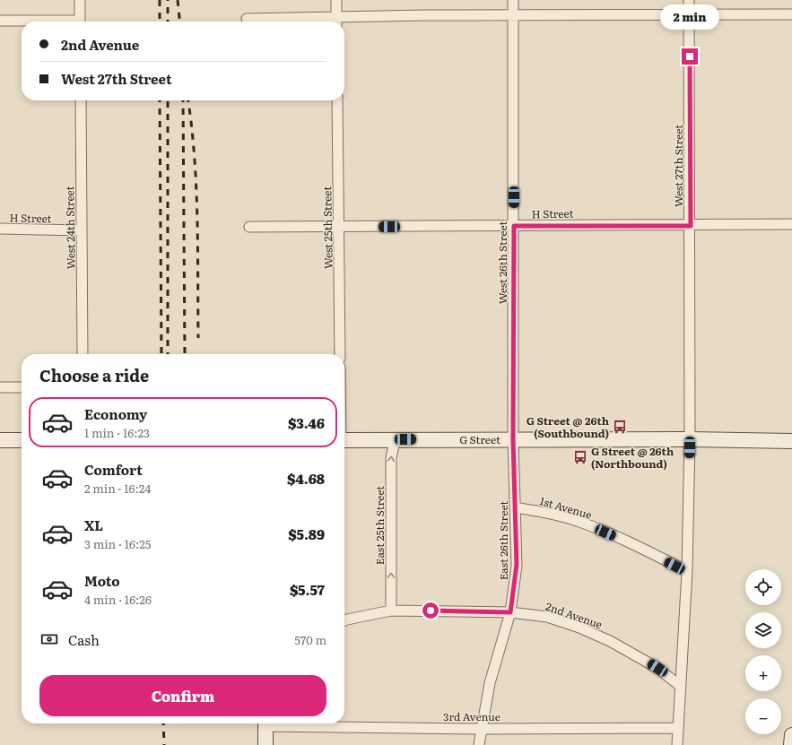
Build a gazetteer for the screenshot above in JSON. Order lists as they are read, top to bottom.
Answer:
{
  "streets": {
    "main road": ["G Street"],
    "street": [
      "West 27th Street",
      "H Street",
      "West 24th Street",
      "West 25th Street",
      "West 26th Street",
      "1st Avenue",
      "East 25th Street",
      "East 26th Street",
      "2nd Avenue",
      "3rd Avenue"
    ]
  },
  "crossings": [
    ["West 27th Street", "H Street"],
    ["West 27th Street", "G Street"],
    ["West 27th Street", "1st Avenue"],
    ["West 27th Street", "2nd Avenue"],
    ["West 27th Street", "3rd Avenue"],
    ["H Street", "West 24th Street"],
    ["H Street", "West 25th Street"],
    ["H Street", "West 26th Street"],
    ["West 26th Street", "G Street"],
    ["West 26th Street", "East 26th Street"],
    ["G Street", "East 25th Street"],
    ["G Street", "East 26th Street"],
    ["1st Avenue", "East 26th Street"],
    ["East 25th Street", "2nd Avenue"],
    ["East 26th Street", "2nd Avenue"],
    ["East 26th Street", "3rd Avenue"]
  ],
  "one_way": ["East 25th Street"],
  "places": {
    "bus stop": ["G Street @ 26th (Southbound)", "G Street @ 26th (Northbound)"]
  },
  "page": {
    "bubble": "2 min",
    "banner": ["2nd Avenue", "West 27th Street"],
    "heading": "Choose a ride",
    "list": [
      {
        "name": "Economy",
        "note": "1 min · 16:23",
        "value": "$3.46"
      },
      {
        "name": "Comfort",
        "note": "2 min · 16:24",
        "value": "$4.68"
      },
      {
        "name": "XL",
        "note": "3 min · 16:25",
        "value": "$5.89"
      },
      {
        "name": "Moto",
        "note": "4 min · 16:26",
        "value": "$5.57"
      }
    ],
    "map_buttons": ["+", "−"],
    "pay": ["Cash", "570 m"],
    "buttons": "Confirm"
  }
}
